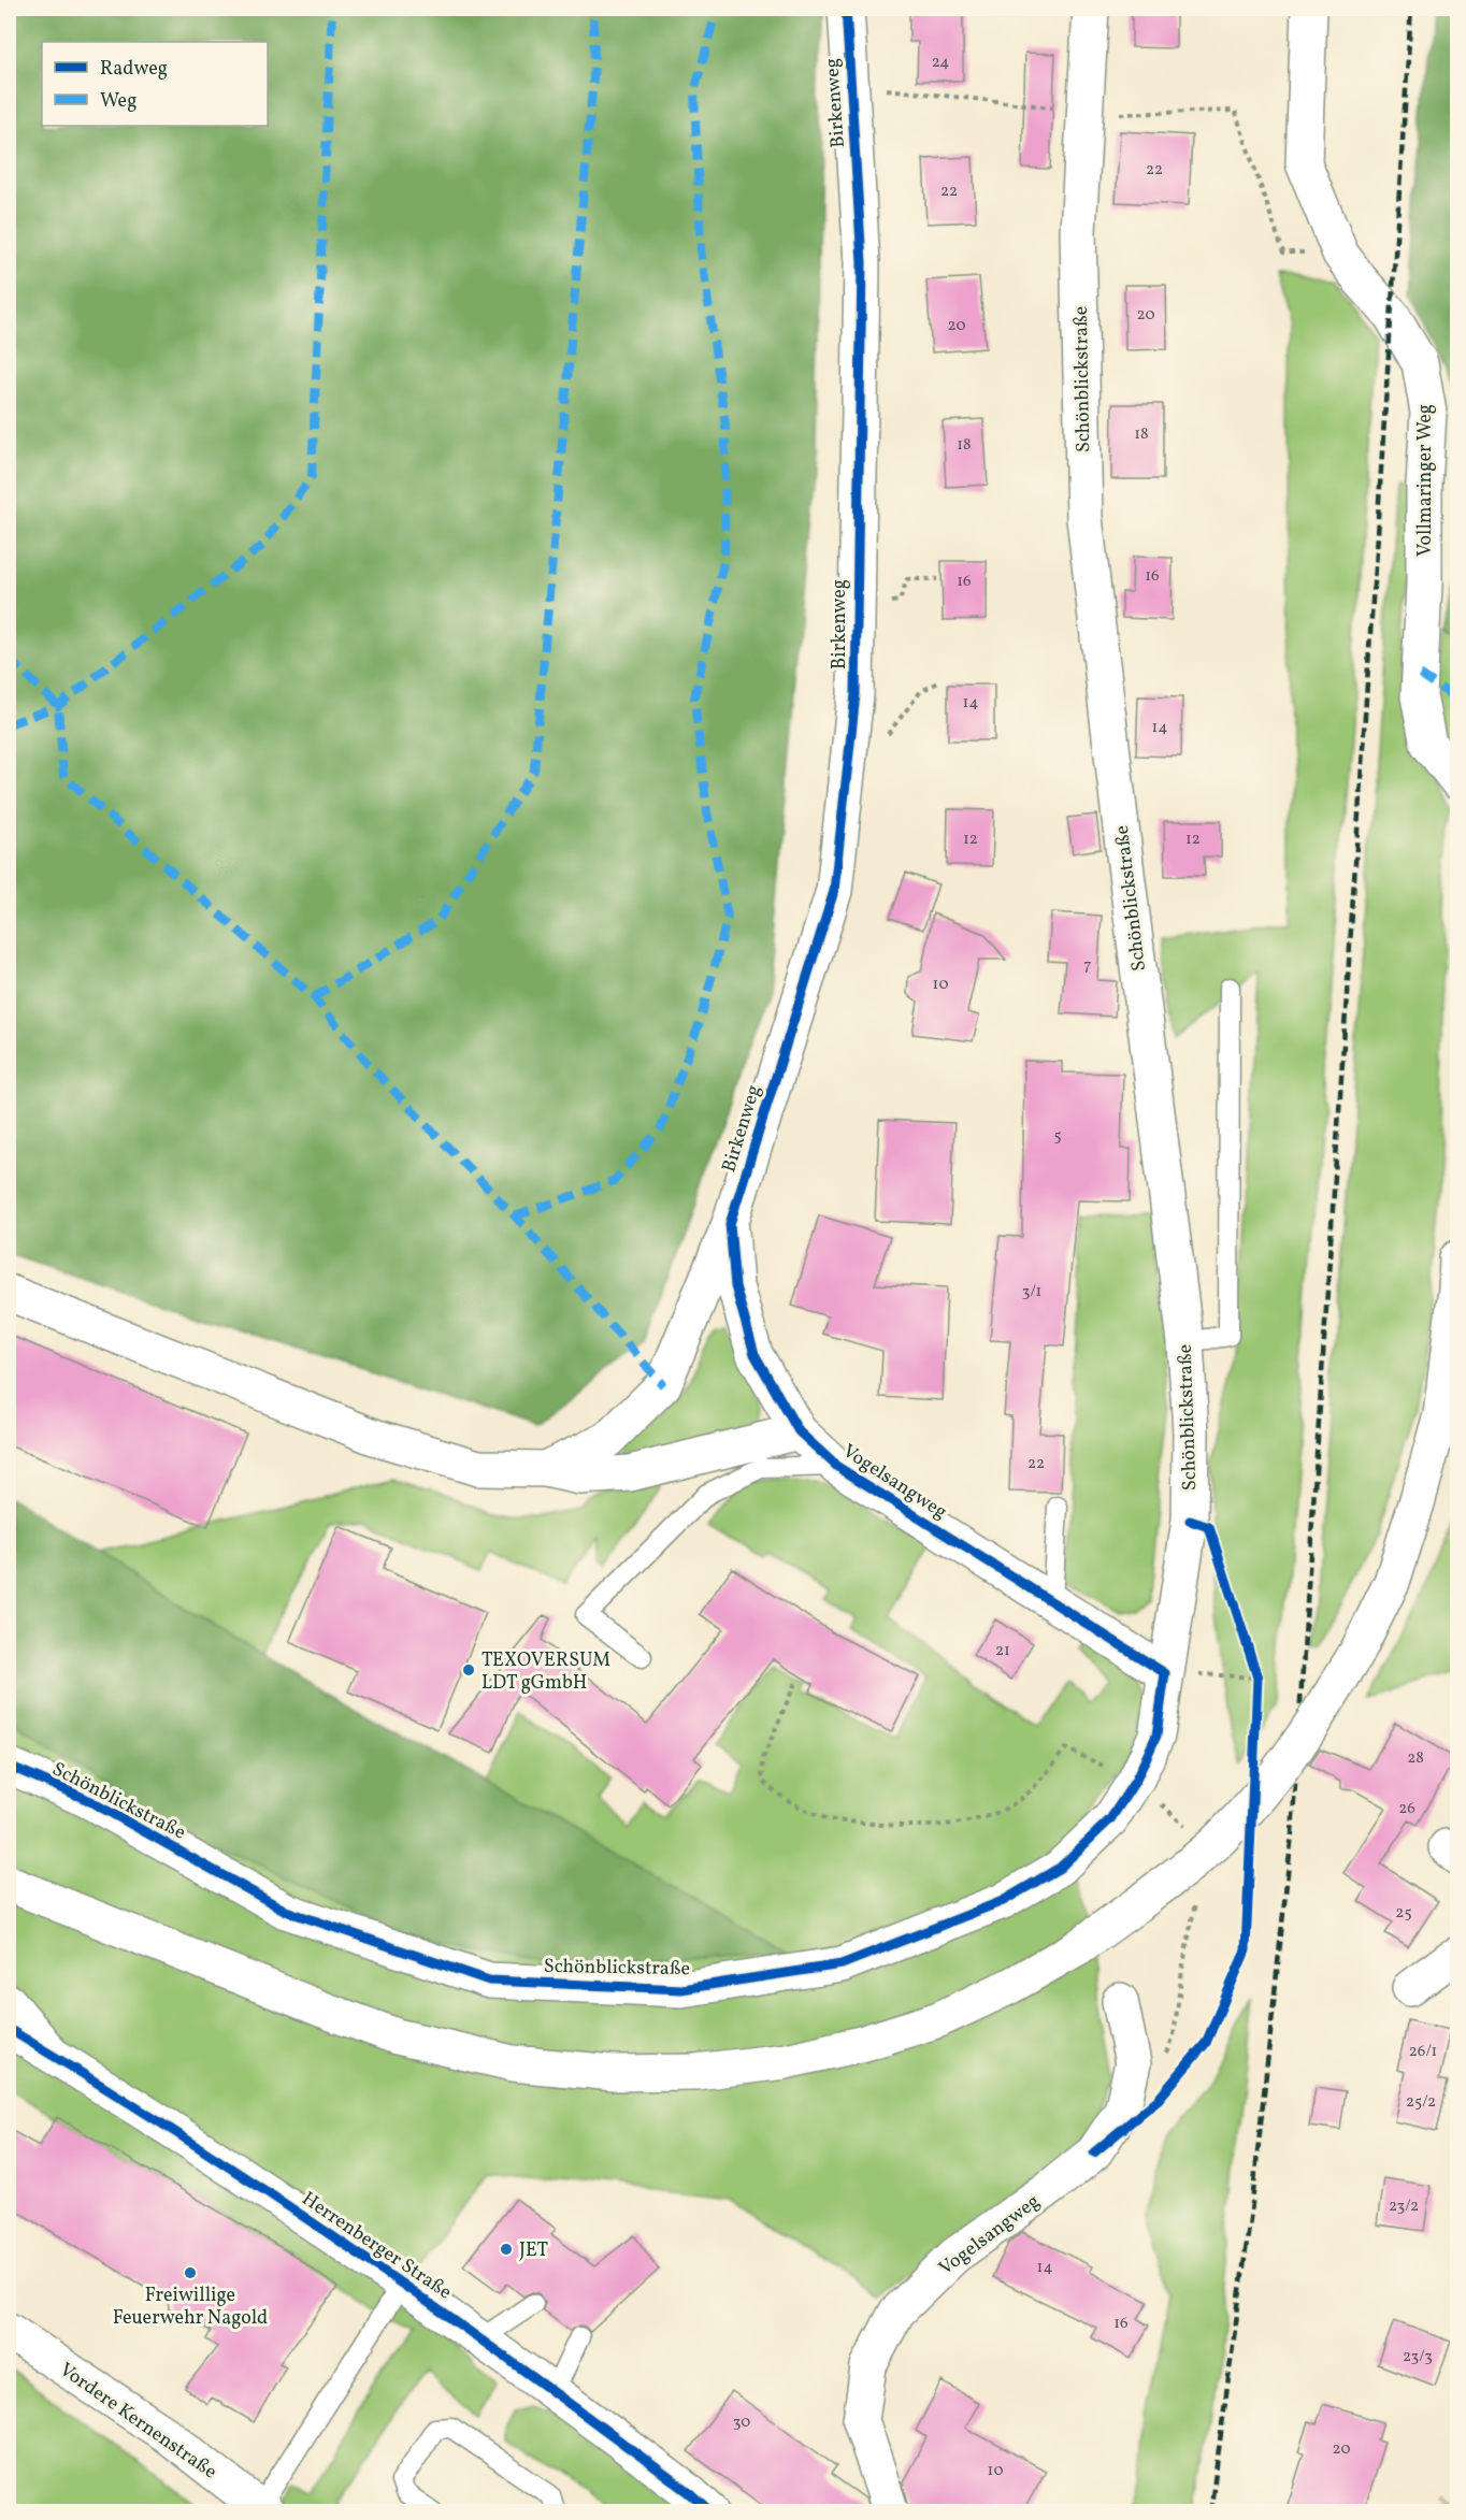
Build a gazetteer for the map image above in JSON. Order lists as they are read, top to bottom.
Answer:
{
  "streets": {
    "street": [
      "Birkenweg",
      "Schönblickstraße",
      "Vollmaringer Weg",
      "Vogelsangweg",
      "Herrenberger Straße",
      "Vordere Kernenstraße"
    ]
  },
  "crossings": [
    ["Birkenweg", "Vogelsangweg"],
    ["Schönblickstraße", "Vogelsangweg"]
  ],
  "places": ["TEXOVERSUM LDT gGmbH", "JET", "Freiwillige Feuerwehr Nagold"],
  "house_numbers": [
    "24",
    "22",
    "22",
    "20",
    "20",
    "18",
    "18",
    "16",
    "16",
    "14",
    "14",
    "12",
    "12",
    "7",
    "10",
    "5",
    "3/1",
    "22",
    "21",
    "28",
    "26",
    "25",
    "26/1",
    "25/2",
    "23/2",
    "14",
    "16",
    "23/3",
    "30",
    "20",
    "10"
  ],
  "legend": ["Radweg", "Weg"]
}
